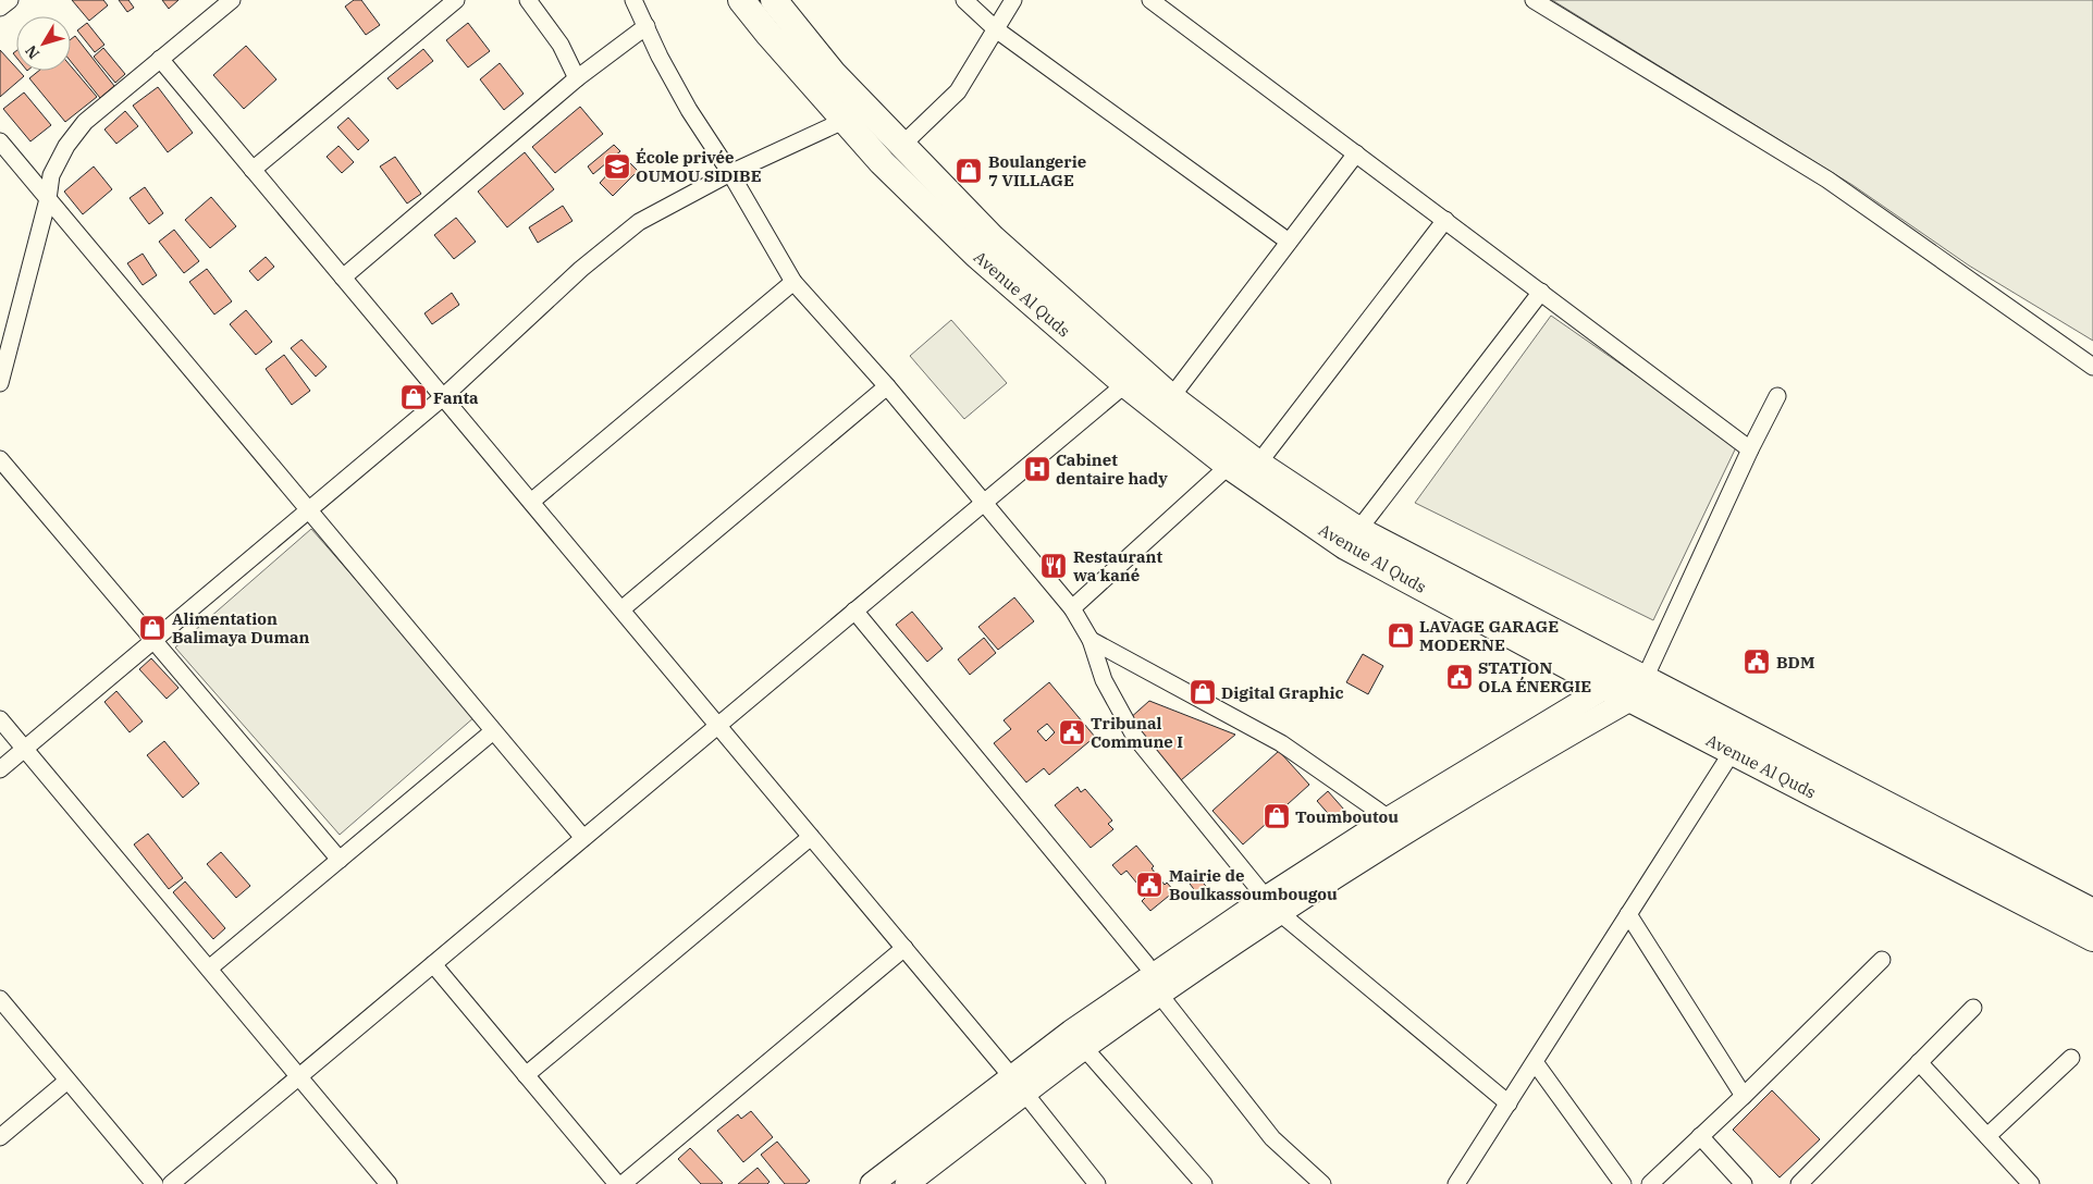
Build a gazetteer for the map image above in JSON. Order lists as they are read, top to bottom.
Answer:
{
  "streets": {
    "main road": ["Avenue Al Quds"]
  },
  "places": {
    "school or university": ["École privée OUMOU SIDIBE"],
    "shop": [
      "Boulangerie 7 VILLAGE",
      "Fanta",
      "Alimentation Balimaya Duman",
      "LAVAGE GARAGE MODERNE",
      "Digital Graphic",
      "Toumboutou"
    ],
    "hospital": ["Cabinet dentaire hady"],
    "restaurant": ["Restaurant wa kané"],
    "public building": [
      "BDM",
      "STATION OLA ÉNERGIE",
      "Tribunal Commune I",
      "Mairie de Boulkassoumbougou"
    ]
  },
  "north": "bottom left"
}
